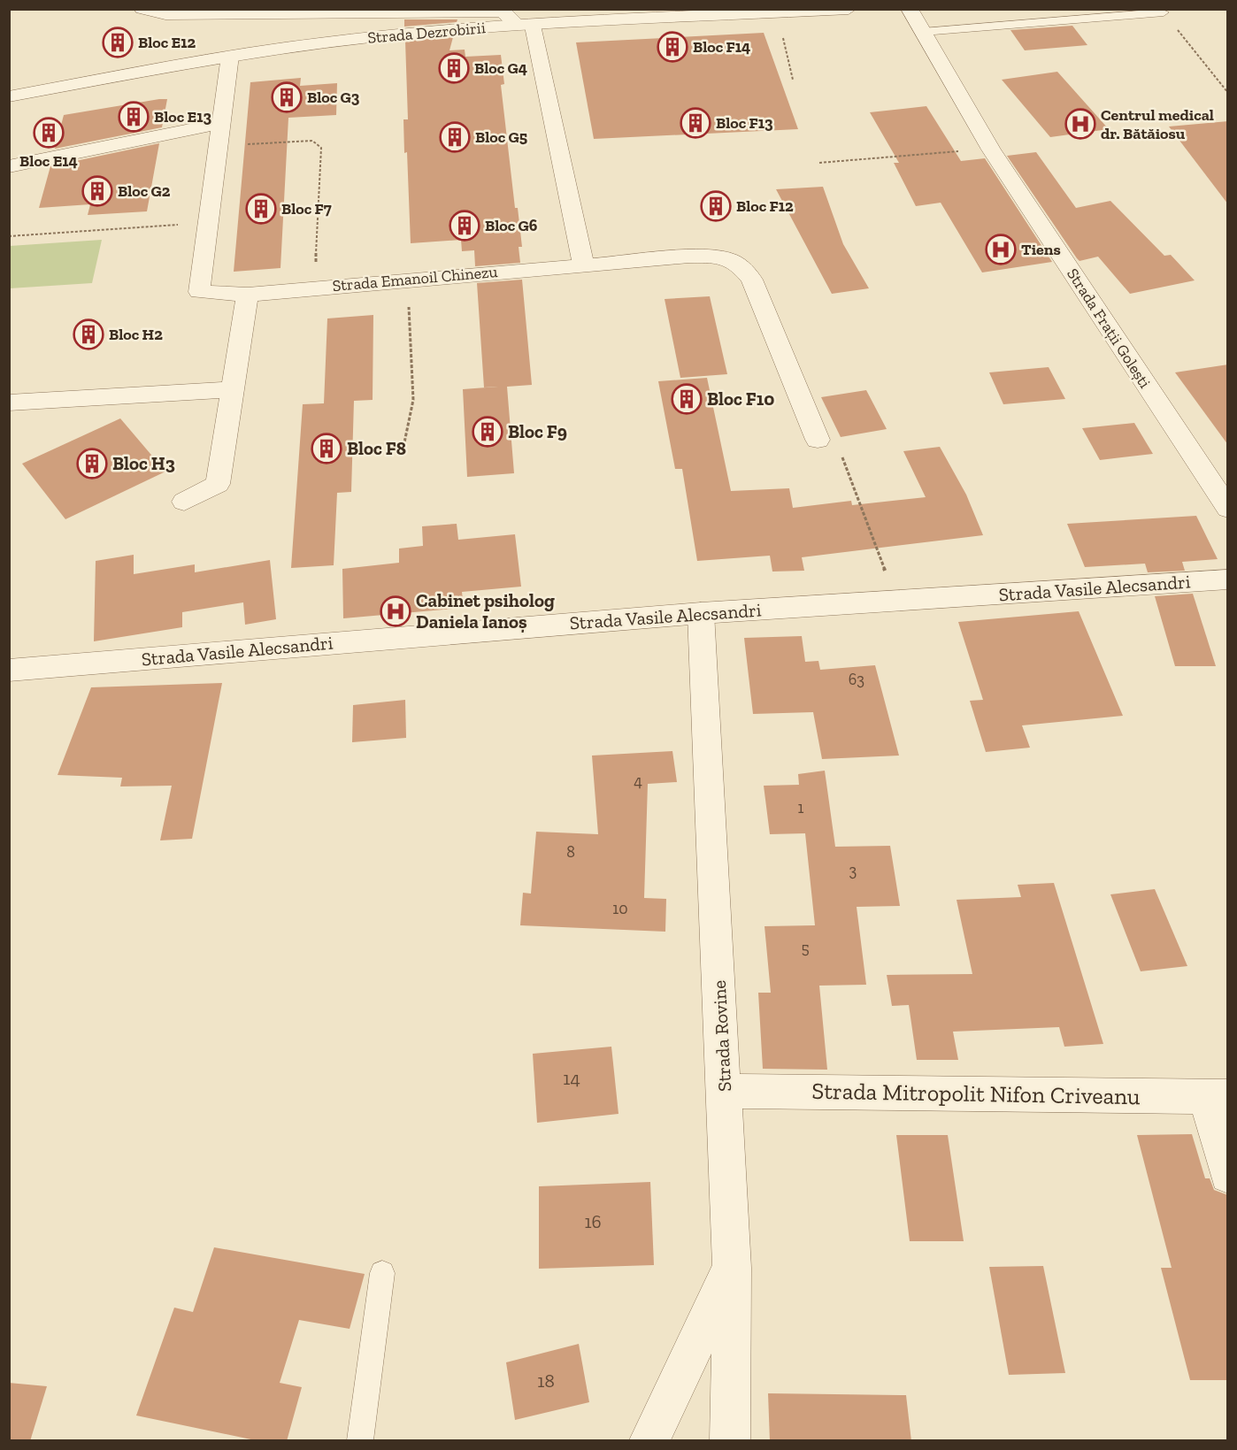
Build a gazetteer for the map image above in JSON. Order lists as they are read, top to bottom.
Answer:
{
  "streets": {
    "street": [
      "Strada Dezrobirii",
      "Strada Emanoil Chinezu",
      "Strada Frații Golești",
      "Strada Vasile Alecsandri",
      "Strada Rovine",
      "Strada Mitropolit Nifon Criveanu"
    ]
  },
  "crossings": [
    ["Strada Dezrobirii", "Strada Emanoil Chinezu"],
    ["Strada Vasile Alecsandri", "Strada Rovine"],
    ["Strada Rovine", "Strada Mitropolit Nifon Criveanu"]
  ],
  "places": {
    "building": [
      "Bloc E12",
      "Bloc F14",
      "Bloc G4",
      "Bloc G3",
      "Bloc E13",
      "Bloc F13",
      "Bloc E14",
      "Bloc G5",
      "Bloc G2",
      "Bloc F12",
      "Bloc F7",
      "Bloc G6",
      "Bloc H2",
      "Bloc F10",
      "Bloc F9",
      "Bloc F8",
      "Bloc H3"
    ],
    "hospital": ["Centrul medical dr. Bătăiosu", "Tiens", "Cabinet psiholog Daniela Ianoș"]
  },
  "house_numbers": [
    "63",
    "4",
    "1",
    "8",
    "3",
    "10",
    "5",
    "14",
    "16",
    "18"
  ]
}
